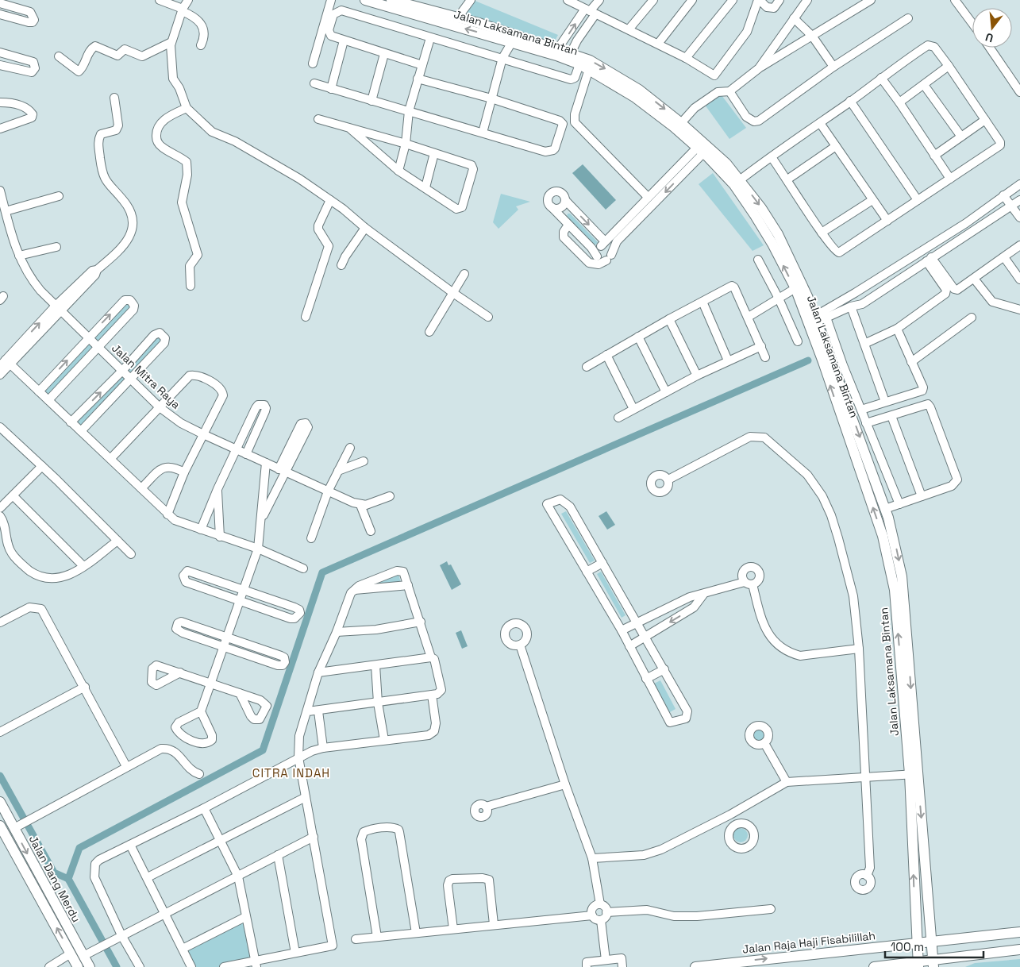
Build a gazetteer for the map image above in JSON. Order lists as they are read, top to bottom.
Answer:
{
  "streets": {
    "main road": ["Jalan Laksamana Bintan", "Jalan Dang Merdu", "Jalan Raja Haji Fisabilillah"],
    "street": ["Jalan Mitra Raya"]
  },
  "crossings": [
    ["Jalan Laksamana Bintan", "Jalan Raja Haji Fisabilillah"]
  ],
  "one_way": ["Jalan Raja Haji Fisabilillah"],
  "districts": ["CITRA INDAH"],
  "scale_bar": "100 m",
  "north": "bottom"
}
